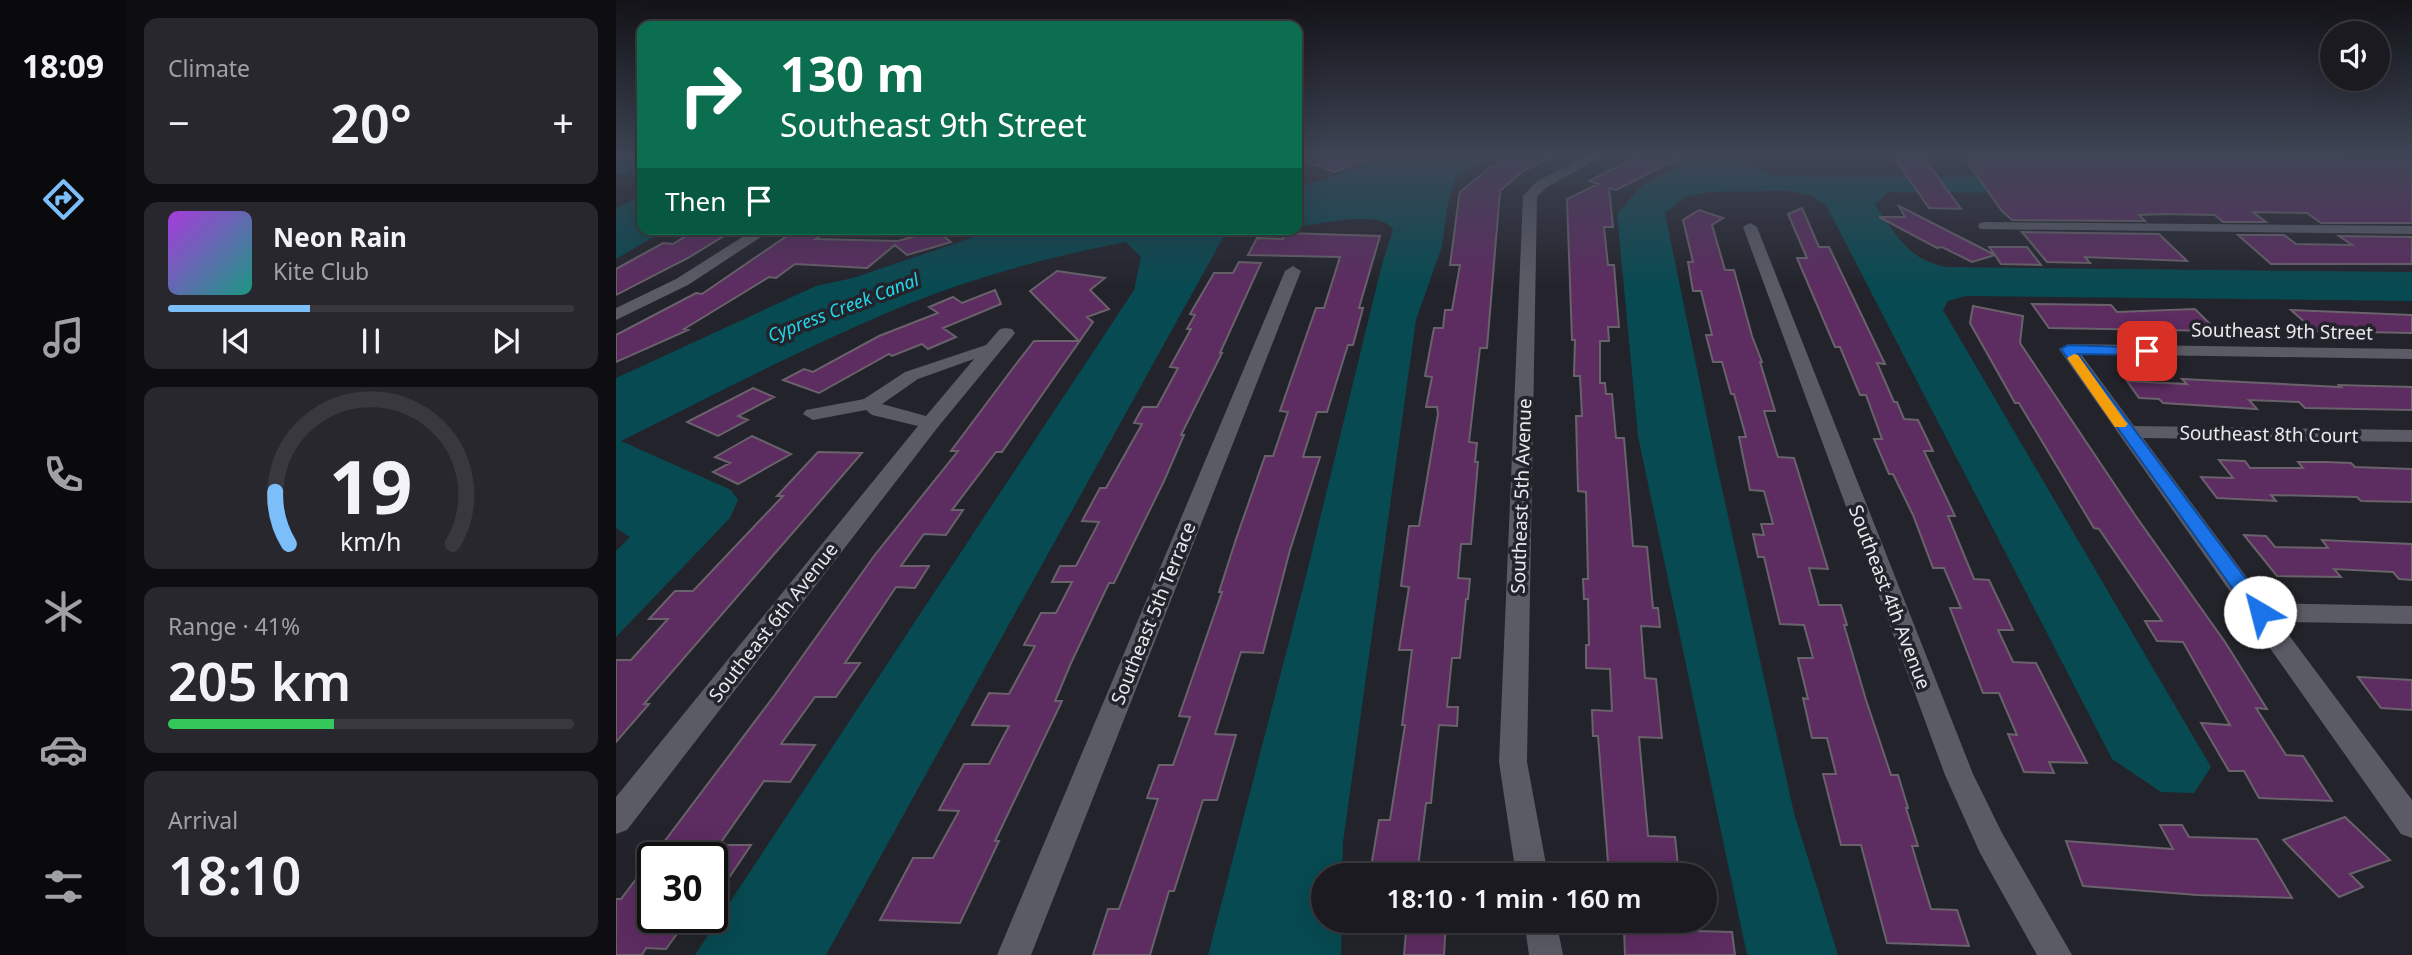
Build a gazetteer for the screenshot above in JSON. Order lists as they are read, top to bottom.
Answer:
{
  "streets": {
    "street": [
      "Southeast 9th Street",
      "Southeast 8th Court",
      "Southeast 5th Avenue",
      "Southeast 4th Avenue",
      "Southeast 5th Terrace",
      "Southeast 6th Avenue"
    ]
  },
  "crossings": [
    ["Southeast 9th Street", "Southeast 8th Court"]
  ],
  "water": ["Cypress Creek Canal"],
  "page": {
    "tabs": "18:09",
    "tile": [
      "Climate",
      ["Range · 41%", "205 km"],
      ["Arrival", "18:10"]
    ],
    "turn": ["130 m", "Southeast 9th Street"],
    "heat": ["−", "20°", "+"],
    "then": "Then",
    "song": ["Neon Rain", "Kite Club"],
    "limit": "30",
    "trip": "18:10 · 1 min · 160 m",
    "gauge": ["19", "km/h"]
  }
}
